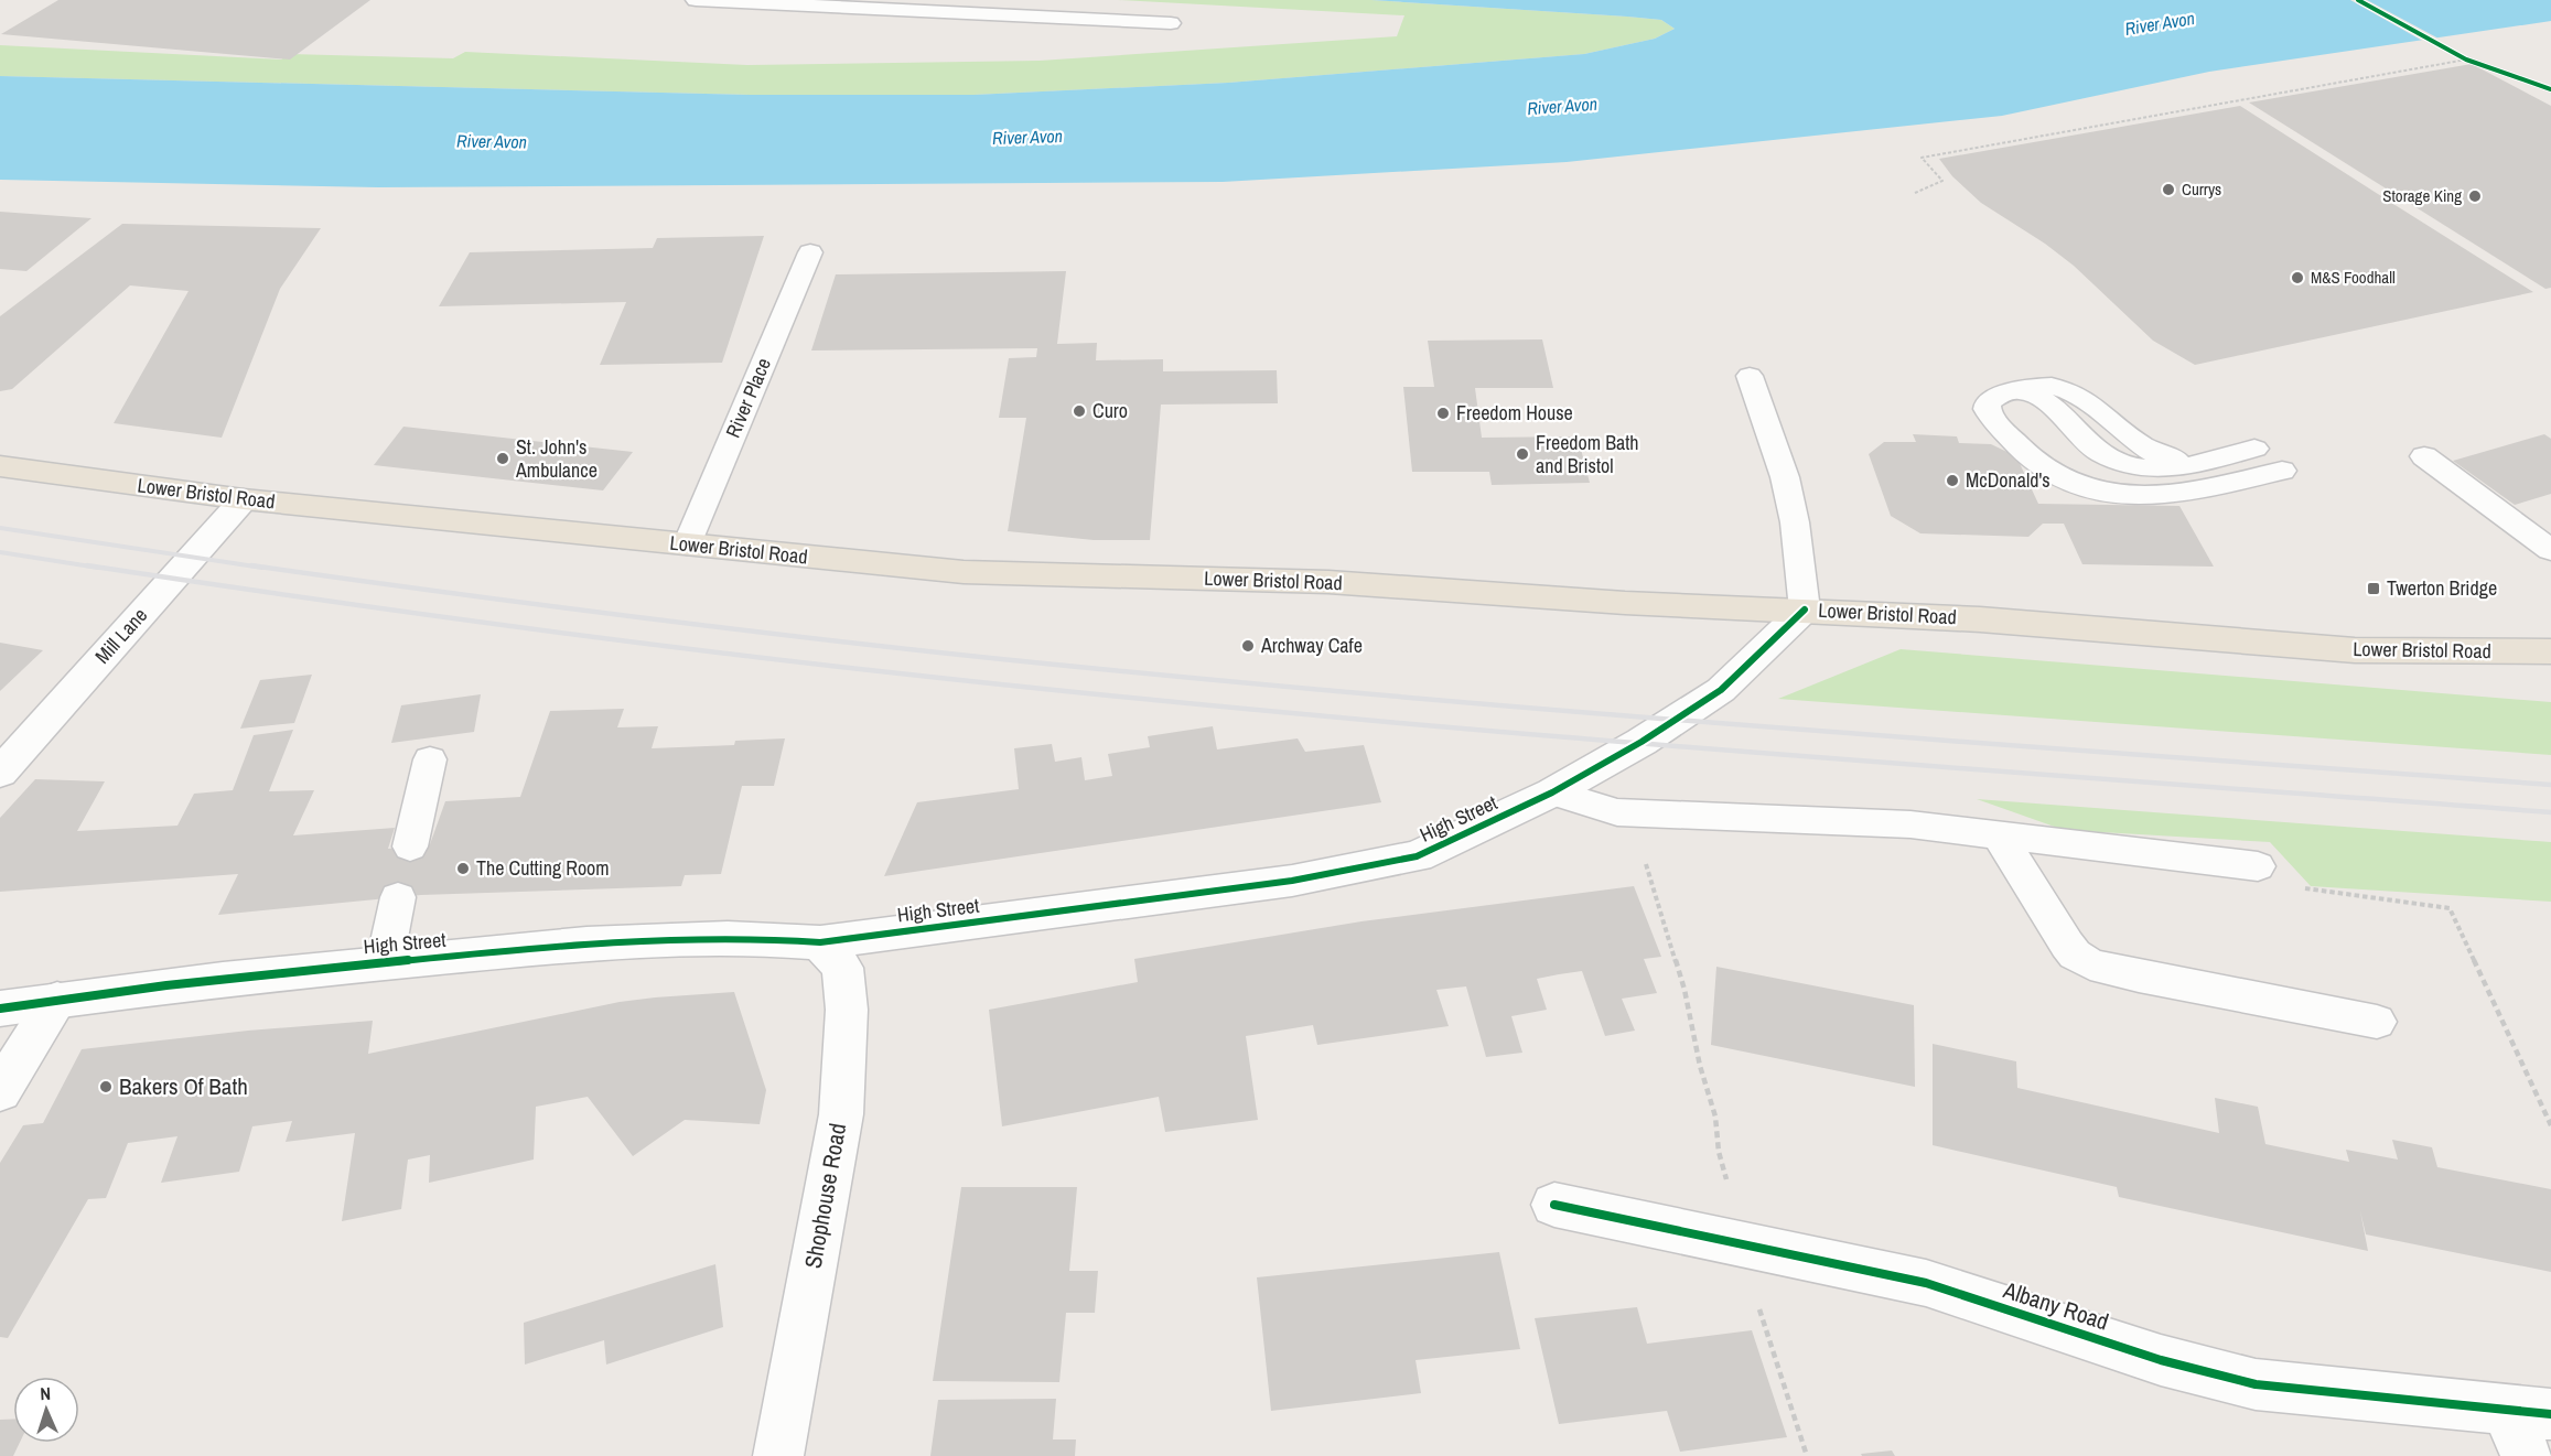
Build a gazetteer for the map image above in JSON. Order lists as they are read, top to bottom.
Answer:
{
  "streets": {
    "highway": ["Lower Bristol Road"],
    "street": [
      "Mill Lane",
      "High Street",
      "Shophouse Road",
      "Albany Road"
    ],
    "lane": ["River Place"]
  },
  "crossings": [
    ["River Place", "Lower Bristol Road"],
    ["Lower Bristol Road", "Mill Lane"],
    ["Lower Bristol Road", "High Street"],
    ["High Street", "Shophouse Road"]
  ],
  "water": ["River Avon"],
  "places": {
    "other": [
      "Currys",
      "Storage King",
      "M&S Foodhall",
      "Curo",
      "Freedom House",
      "Freedom Bath and Bristol",
      "St. John's Ambulance",
      "McDonald's",
      "Archway Cafe",
      "The Cutting Room",
      "Bakers Of Bath"
    ],
    "transit": ["Twerton Bridge"]
  },
  "north": "top"
}
